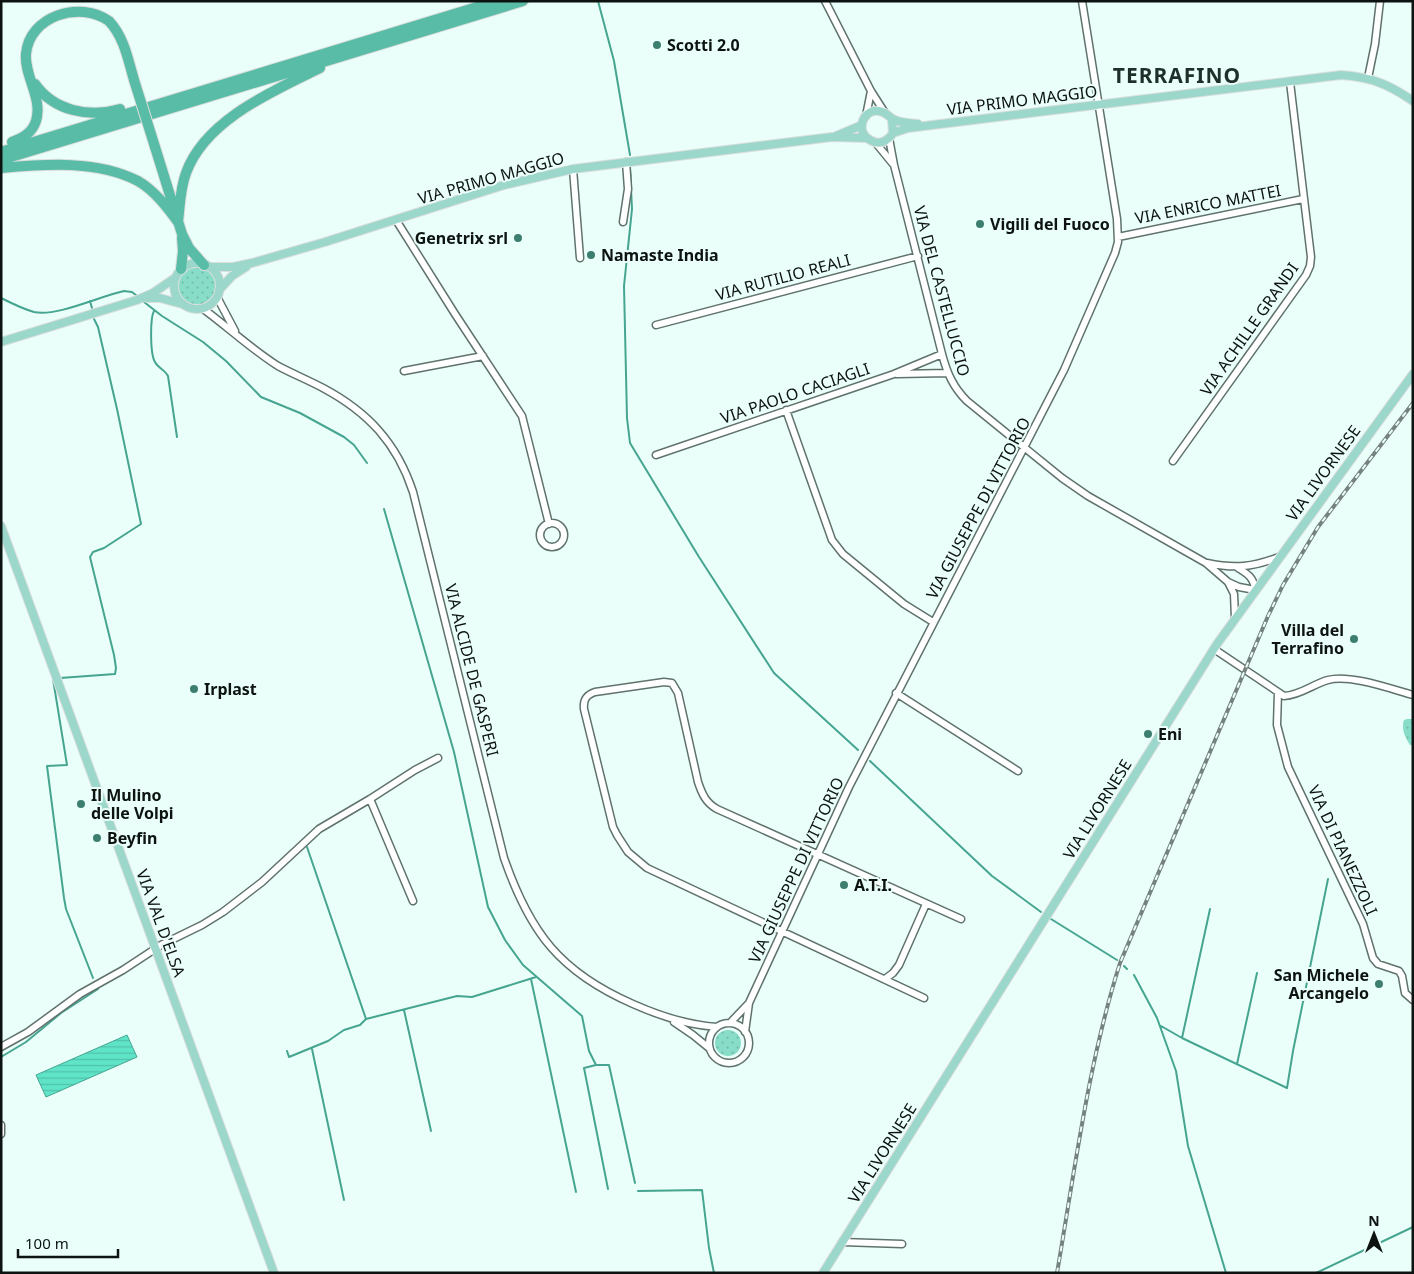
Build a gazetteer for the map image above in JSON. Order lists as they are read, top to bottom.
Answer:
{
  "streets": {
    "main road": ["VIA PRIMO MAGGIO", "VIA LIVORNESE", "VIA VAL D'ELSA"],
    "street": [
      "VIA ENRICO MATTEI",
      "VIA RUTILIO REALI",
      "VIA DEL CASTELLUCCIO",
      "VIA ACHILLE GRANDI",
      "VIA PAOLO CACIAGLI",
      "VIA GIUSEPPE DI VITTORIO",
      "VIA ALCIDE DE GASPERI",
      "VIA DI PIANEZZOLI"
    ]
  },
  "crossings": [
    ["VIA PRIMO MAGGIO", "VIA DEL CASTELLUCCIO"],
    ["VIA PRIMO MAGGIO", "VIA ACHILLE GRANDI"],
    ["VIA PRIMO MAGGIO", "VIA GIUSEPPE DI VITTORIO"],
    ["VIA PRIMO MAGGIO", "VIA ALCIDE DE GASPERI"],
    ["VIA ENRICO MATTEI", "VIA ACHILLE GRANDI"],
    ["VIA ENRICO MATTEI", "VIA GIUSEPPE DI VITTORIO"],
    ["VIA RUTILIO REALI", "VIA DEL CASTELLUCCIO"],
    ["VIA DEL CASTELLUCCIO", "VIA PAOLO CACIAGLI"],
    ["VIA DEL CASTELLUCCIO", "VIA LIVORNESE"],
    ["VIA DEL CASTELLUCCIO", "VIA GIUSEPPE DI VITTORIO"],
    ["VIA GIUSEPPE DI VITTORIO", "VIA ALCIDE DE GASPERI"]
  ],
  "districts": ["TERRAFINO"],
  "places": [
    "Scotti 2.0",
    "Vigili del Fuoco",
    "Genetrix srl",
    "Namaste India",
    "Villa del Terrafino",
    "Irplast",
    "Eni",
    "Il Mulino delle Volpi",
    "Beyfin",
    "A.T.I.",
    "San Michele Arcangelo"
  ],
  "scale_bar": "100 m",
  "north": "top"
}
